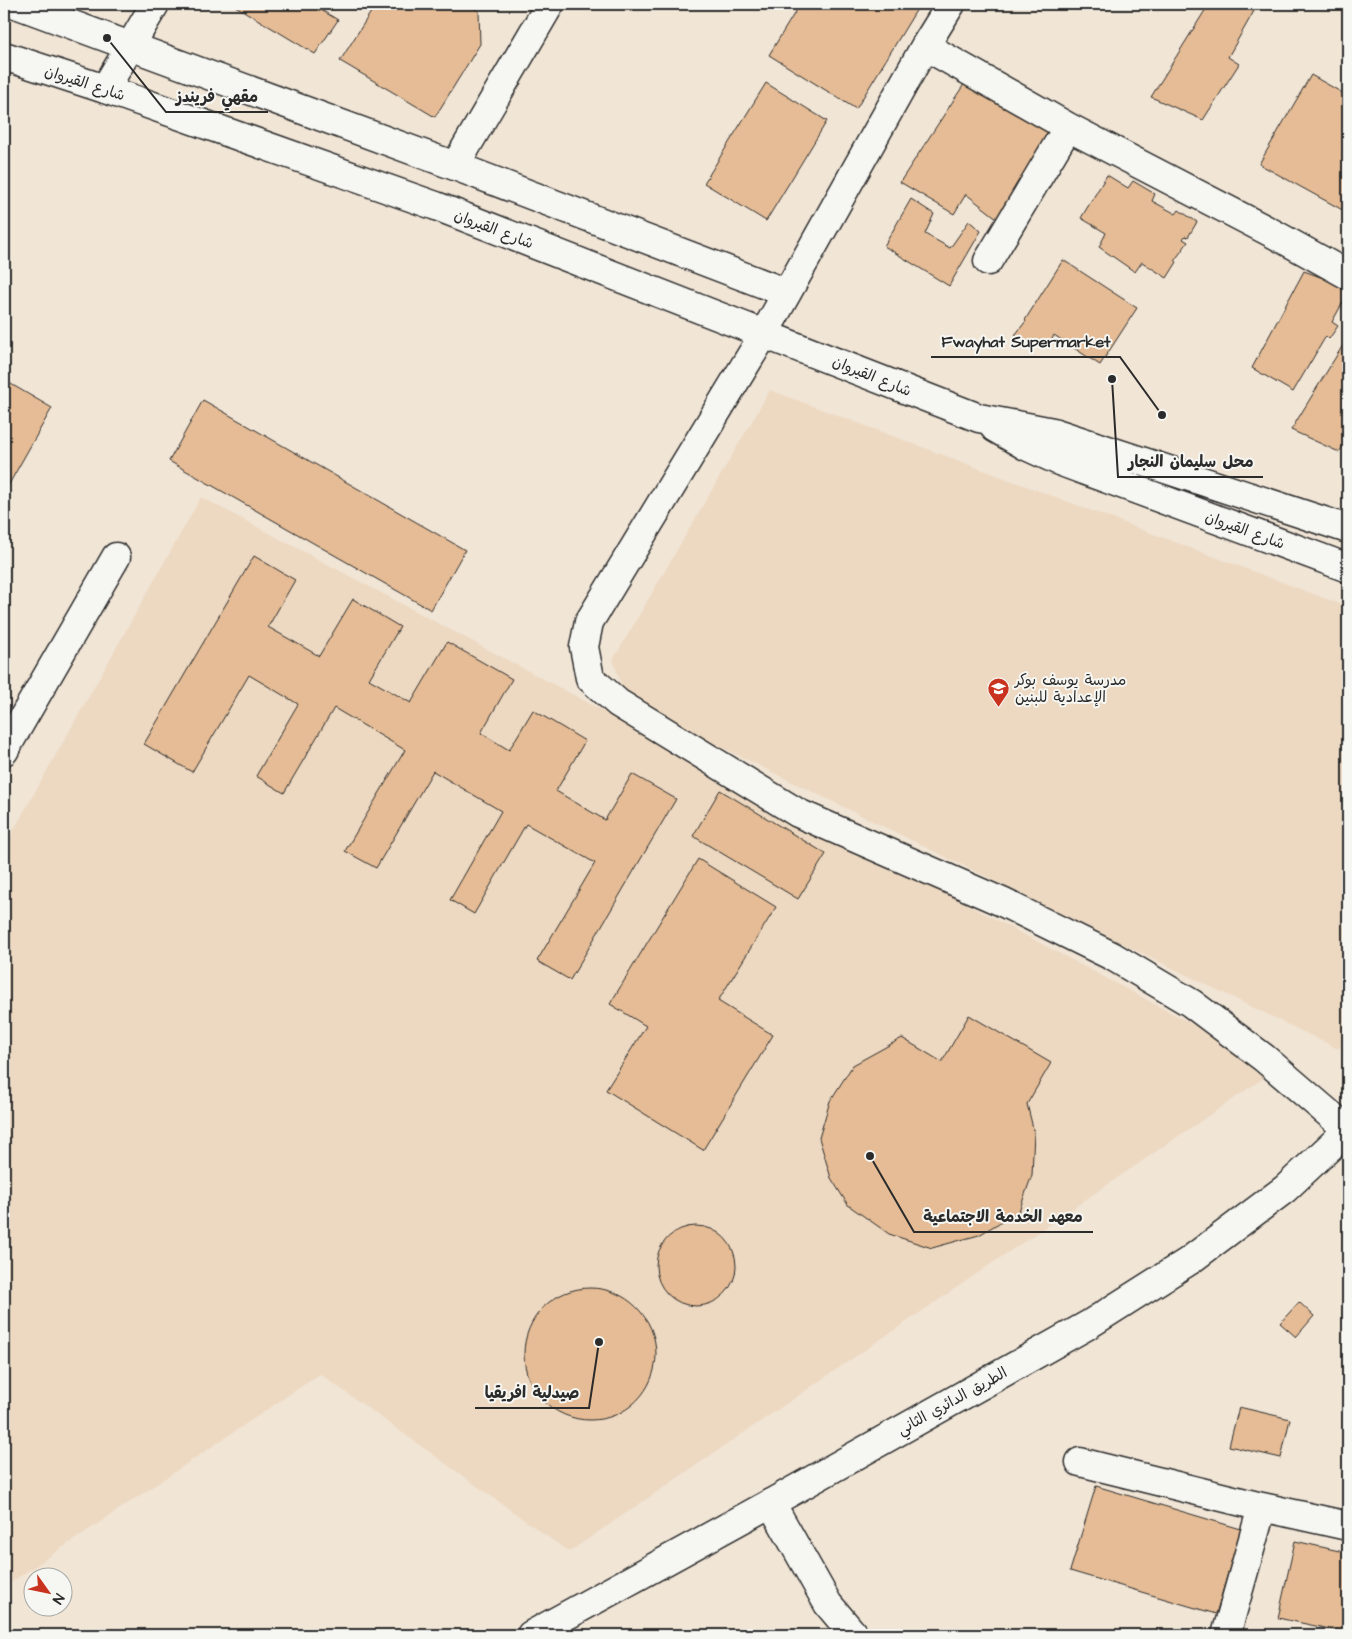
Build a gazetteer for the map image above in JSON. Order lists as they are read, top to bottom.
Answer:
{
  "streets": {
    "street": ["شارع القيروان", "الطريق الدائري الثاني"]
  },
  "places": {
    "other": [
      "مقهي فريندز",
      "محل سليمان النجار",
      "Fwayhat Supermarket",
      "معهد الخدمة الاجتماعية",
      "صيدلية افريقيا"
    ],
    "school or university": ["مدرسة يوسف بوكر الإعدادية للبنين"]
  },
  "north": "bottom right"
}
